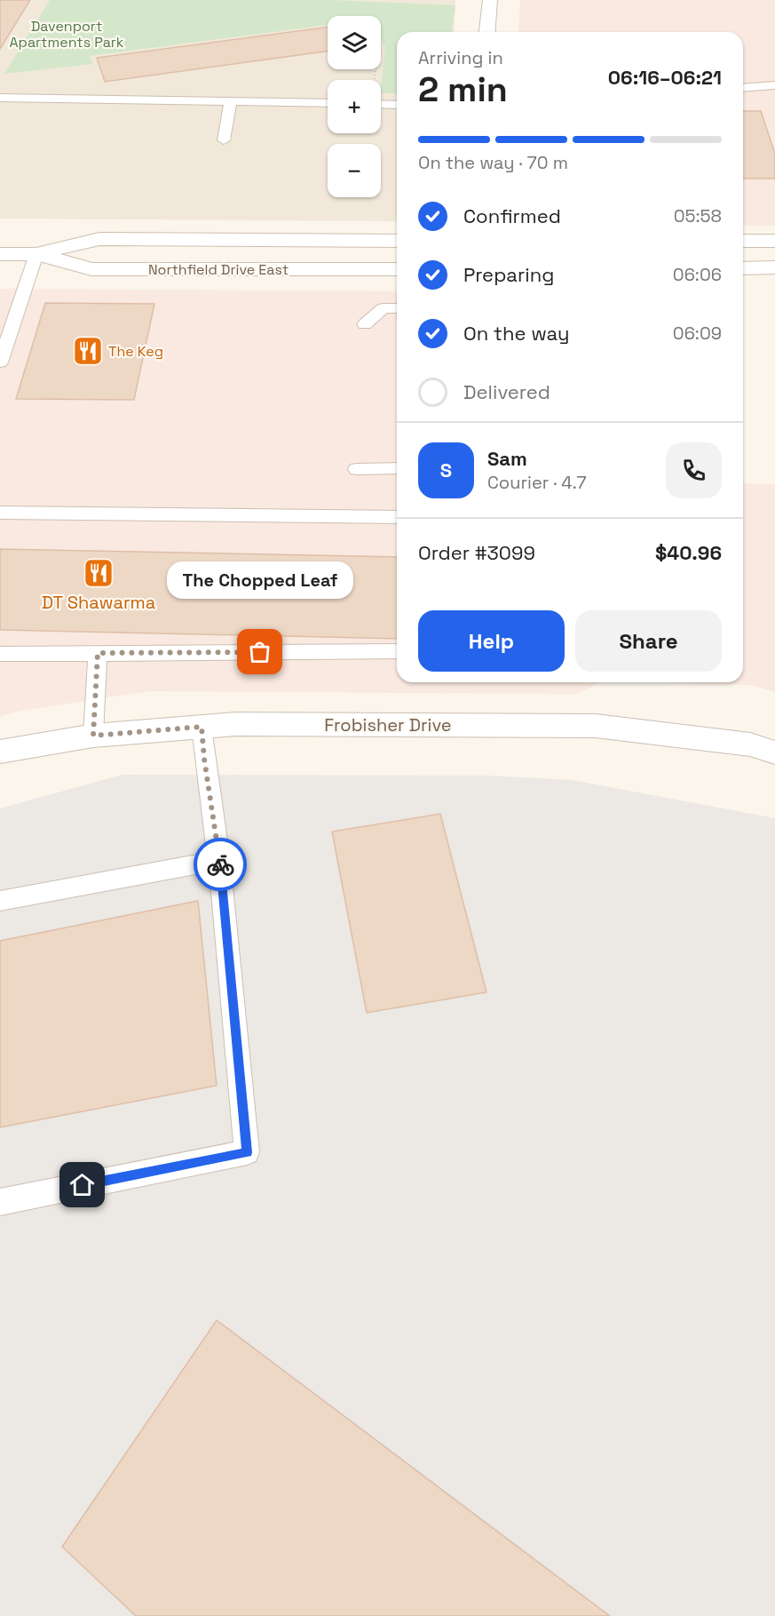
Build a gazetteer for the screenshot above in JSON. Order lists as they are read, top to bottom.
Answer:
{
  "streets": {
    "main road": ["Northfield Drive East", "Frobisher Drive"]
  },
  "parks": ["Davenport Apartments Park"],
  "places": {
    "restaurant": ["The Keg", "DT Shawarma"],
    "other": ["The Chopped Leaf"]
  },
  "page": {
    "map_buttons": ["+", "−"],
    "heading": ["2 min", "Arriving in", "06:16–06:21"],
    "panel": [
      "Sam",
      "Courier · 4.7",
      "Order #3099",
      "$40.96"
    ],
    "bar": "On the way · 70 m",
    "list": [
      ["Confirmed", "05:58"],
      ["Preparing", "06:06"],
      ["On the way", "06:09"],
      "Delivered"
    ],
    "round": "S",
    "bubble": "The Chopped Leaf",
    "buttons": ["Help", "Share"]
  }
}
